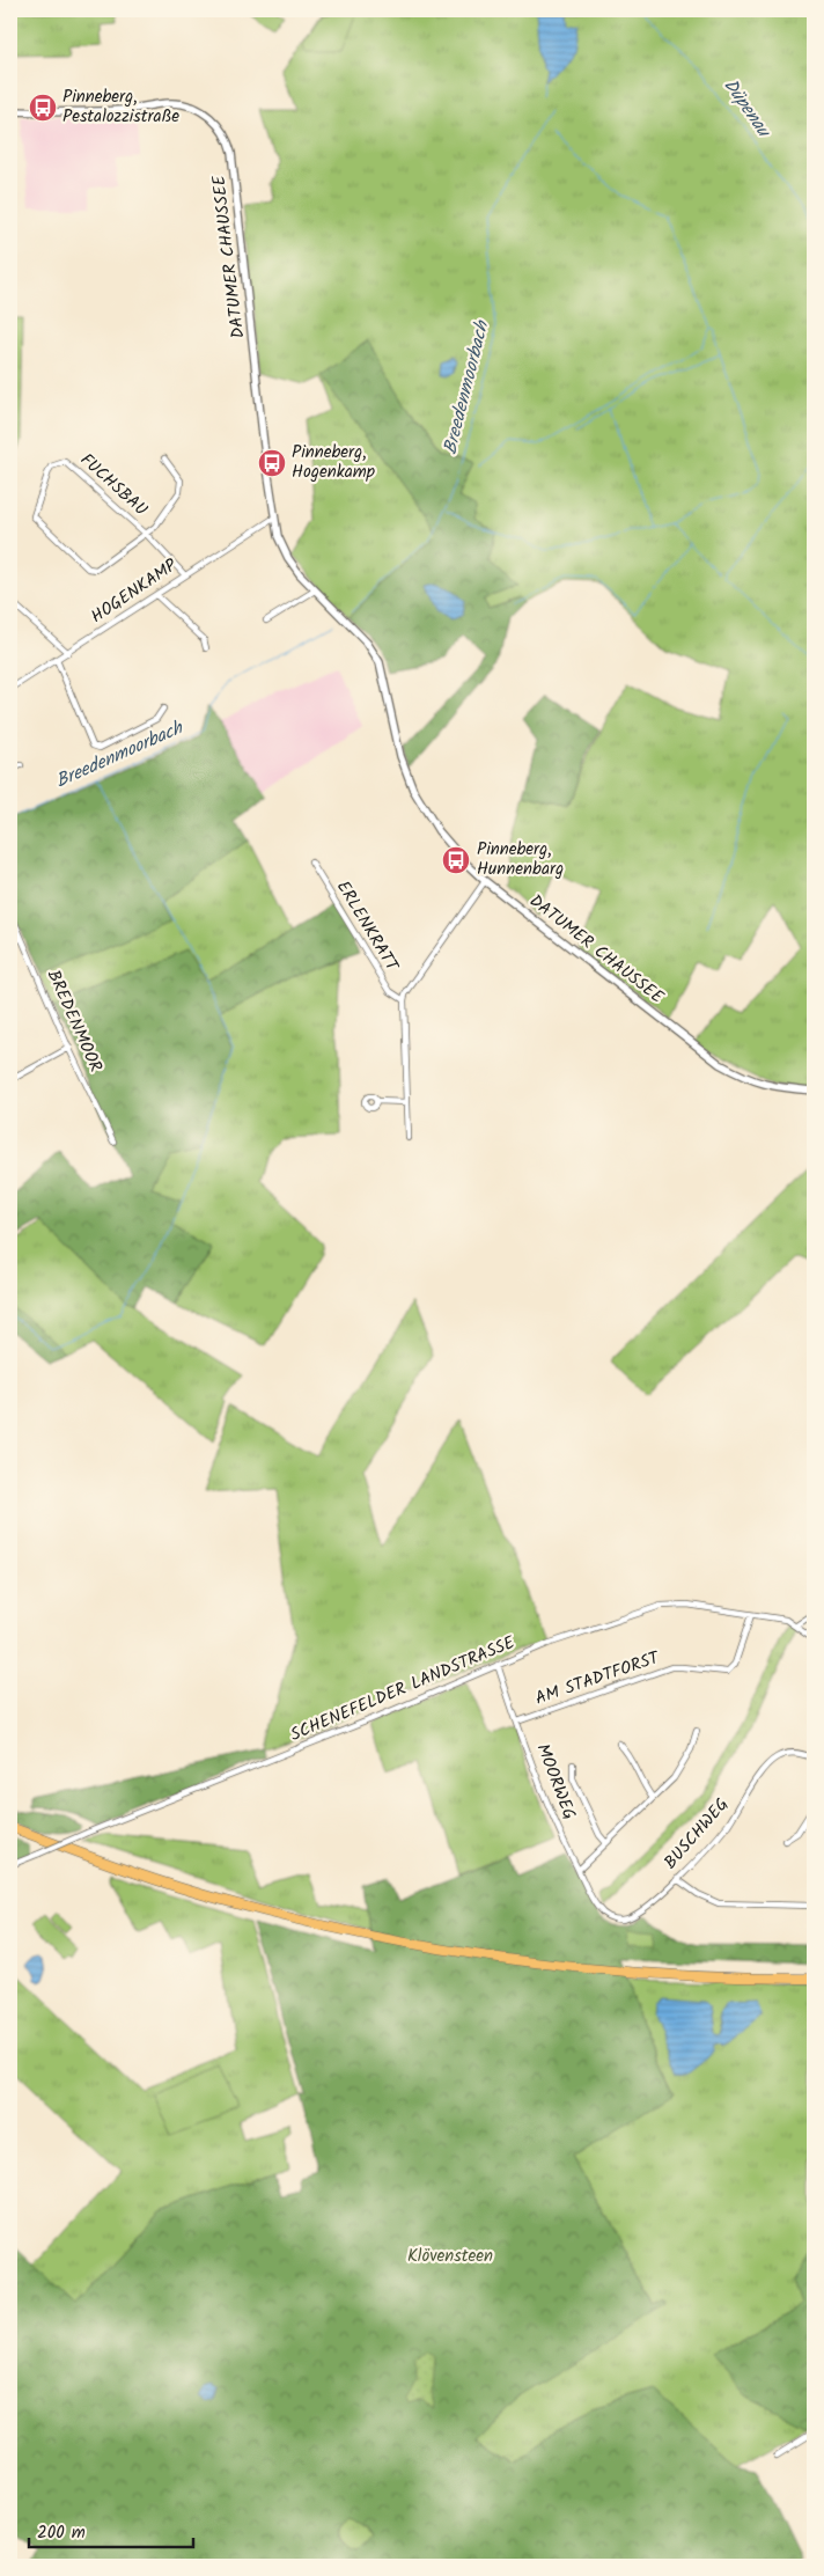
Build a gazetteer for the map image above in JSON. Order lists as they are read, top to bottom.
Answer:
{
  "streets": {
    "street": [
      "DATUMER CHAUSSEE",
      "FUCHSBAU",
      "HOGENKAMP",
      "ERLENKRATT",
      "BREDENMOOR",
      "AM STADTFORST",
      "SCHENEFELDER LANDSTRASSE",
      "MOORWEG",
      "BUSCHWEG"
    ]
  },
  "crossings": [
    ["DATUMER CHAUSSEE", "HOGENKAMP"],
    ["FUCHSBAU", "HOGENKAMP"],
    ["AM STADTFORST", "SCHENEFELDER LANDSTRASSE"],
    ["AM STADTFORST", "MOORWEG"],
    ["SCHENEFELDER LANDSTRASSE", "MOORWEG"],
    ["MOORWEG", "BUSCHWEG"]
  ],
  "water": ["Düpenau", "Breedenmoorbach"],
  "parks": ["Klövensteen"],
  "places": {
    "bus stop": ["Pinneberg, Pestalozzistraße", "Pinneberg, Hogenkamp", "Pinneberg, Hunnenbarg"]
  },
  "scale_bar": "200 m"
}
